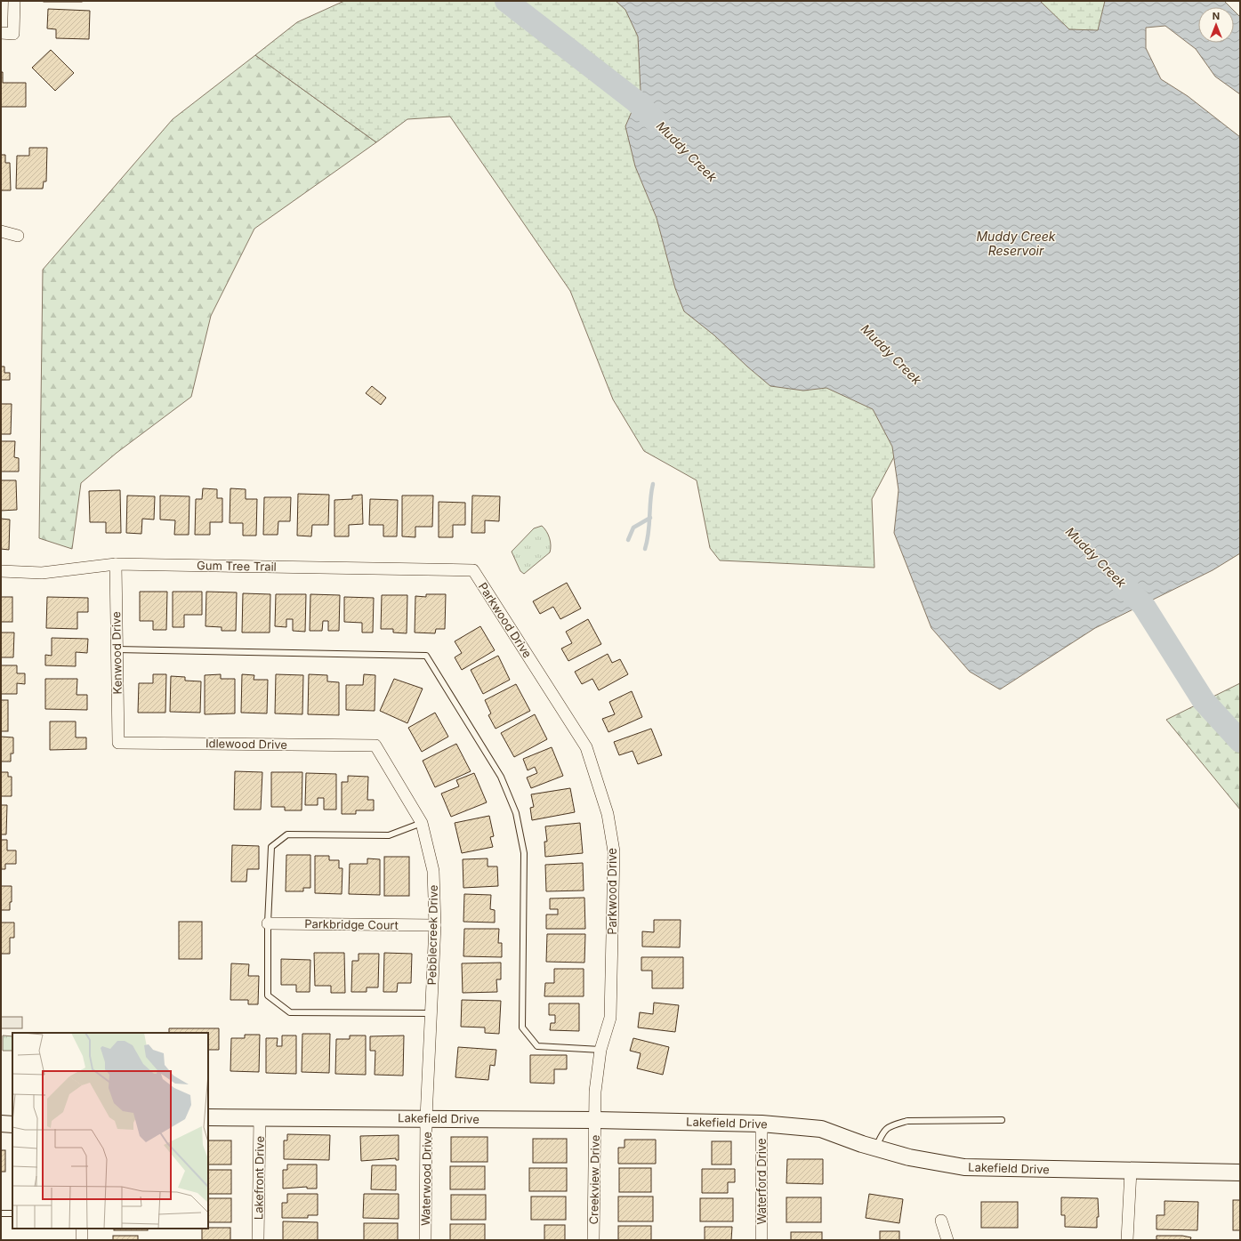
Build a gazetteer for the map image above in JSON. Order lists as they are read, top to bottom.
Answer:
{
  "streets": {
    "street": [
      "Gum Tree Trail",
      "Parkwood Drive",
      "Kenwood Drive",
      "Idlewood Drive",
      "Parkbridge Court",
      "Pebblecreek Drive",
      "Lakefield Drive",
      "Lakefront Drive",
      "Waterwood Drive",
      "Creekview Drive",
      "Waterford Drive"
    ]
  },
  "crossings": [
    ["Gum Tree Trail", "Parkwood Drive"],
    ["Gum Tree Trail", "Kenwood Drive"],
    ["Parkwood Drive", "Lakefield Drive"],
    ["Parkwood Drive", "Creekview Drive"],
    ["Kenwood Drive", "Idlewood Drive"],
    ["Idlewood Drive", "Pebblecreek Drive"],
    ["Parkbridge Court", "Pebblecreek Drive"],
    ["Pebblecreek Drive", "Lakefield Drive"],
    ["Pebblecreek Drive", "Waterwood Drive"],
    ["Lakefield Drive", "Lakefront Drive"],
    ["Lakefield Drive", "Waterwood Drive"],
    ["Lakefield Drive", "Creekview Drive"],
    ["Lakefield Drive", "Waterford Drive"]
  ],
  "water": ["Muddy Creek", "Muddy Creek Reservoir"],
  "north": "top"
}
